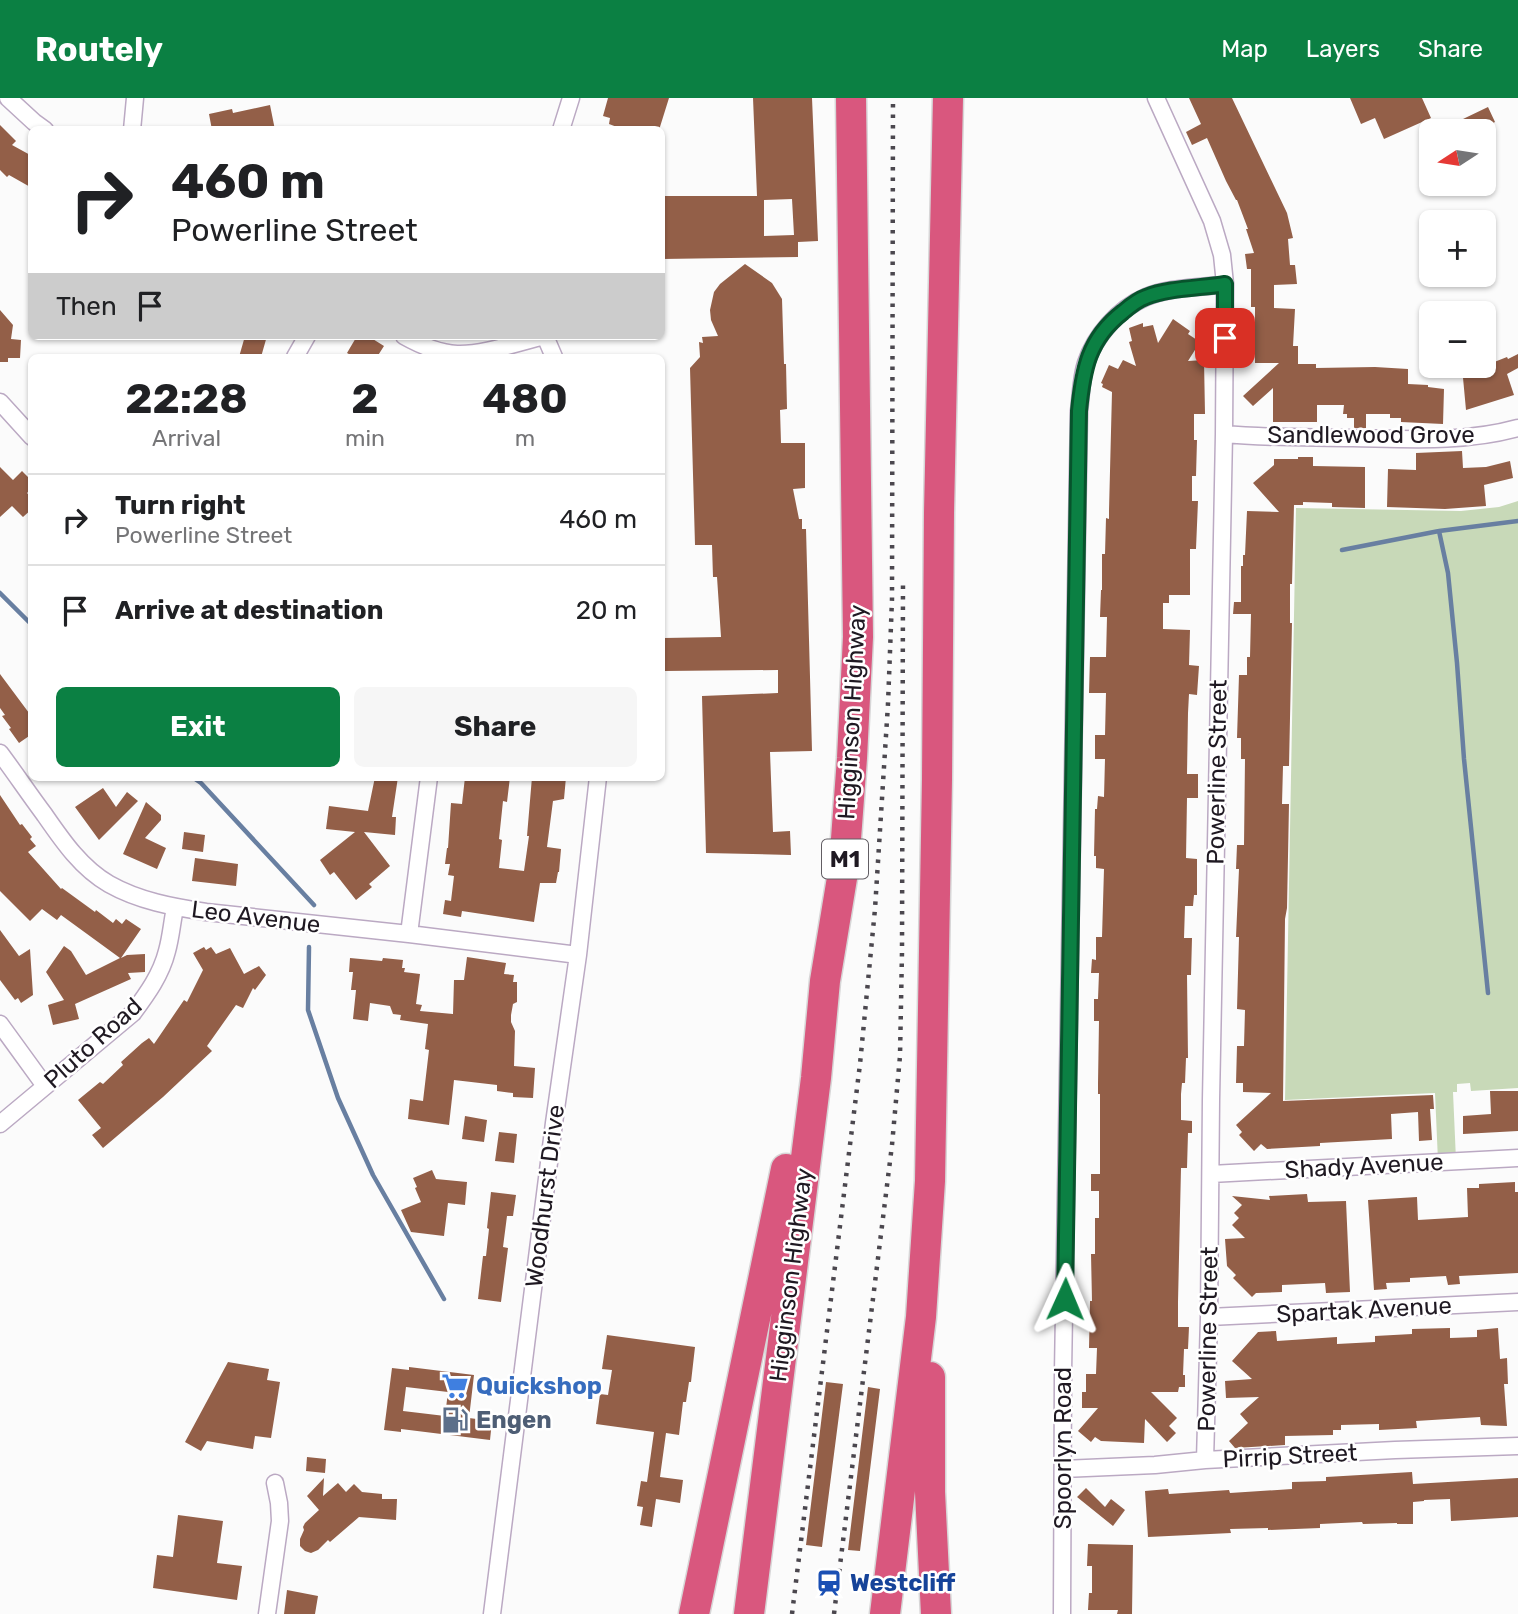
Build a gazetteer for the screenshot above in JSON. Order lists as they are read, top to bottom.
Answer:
{
  "streets": {
    "highway": ["Higginson Highway", "M1"],
    "street": [
      "Sandlewood Grove",
      "Powerline Street",
      "Leo Avenue",
      "Pluto Road",
      "Shady Avenue",
      "Woodhurst Drive",
      "Spartak Avenue",
      "Spoorlyn Road",
      "Pirrip Street"
    ]
  },
  "crossings": [
    ["Sandlewood Grove", "Powerline Street"],
    ["Powerline Street", "Shady Avenue"],
    ["Powerline Street", "Spartak Avenue"],
    ["Powerline Street", "Spoorlyn Road"],
    ["Powerline Street", "Pirrip Street"],
    ["Leo Avenue", "Pluto Road"],
    ["Leo Avenue", "Woodhurst Drive"],
    ["Spoorlyn Road", "Pirrip Street"]
  ],
  "places": {
    "supermarket": ["Quickshop"],
    "fuel station": ["Engen"],
    "station": ["Westcliff"]
  },
  "north": "left",
  "page": {
    "header": "Routely",
    "nav": ["Map", "Layers", "Share"],
    "map_buttons": ["+", "−"],
    "turn": ["460 m", "Powerline Street"],
    "then": "Then",
    "eta": [
      "22:28",
      "Arrival",
      "2",
      "min",
      "480",
      "m"
    ],
    "list": [
      {
        "name": "Turn right",
        "note": "Powerline Street",
        "value": "460 m"
      },
      {
        "name": "Arrive at destination",
        "value": "20 m"
      }
    ],
    "buttons": ["Exit", "Share"]
  }
}
